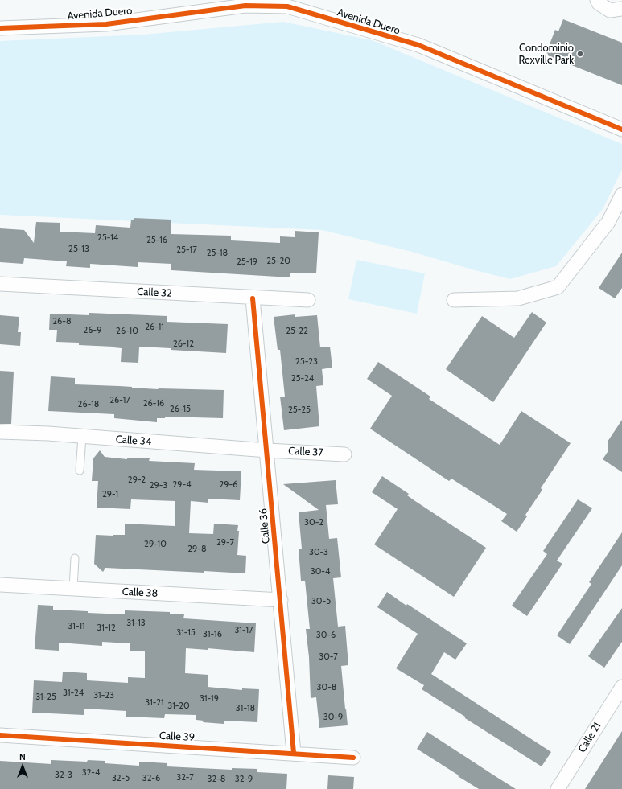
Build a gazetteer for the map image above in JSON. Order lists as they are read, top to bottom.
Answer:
{
  "streets": {
    "street": [
      "Avenida Duero",
      "Calle 32",
      "Calle 34",
      "Calle 37",
      "Calle 36",
      "Calle 38",
      "Calle 39",
      "Calle 21"
    ]
  },
  "crossings": [
    ["Calle 32", "Calle 36"],
    ["Calle 34", "Calle 37"],
    ["Calle 34", "Calle 36"],
    ["Calle 37", "Calle 36"],
    ["Calle 36", "Calle 38"],
    ["Calle 36", "Calle 39"]
  ],
  "places": ["Condominio Rexville Park"],
  "house_numbers": [
    "25-14",
    "25-16",
    "25-13",
    "25-17",
    "25-18",
    "25-20",
    "25-19",
    "26-8",
    "26-11",
    "26-9",
    "26-10",
    "25-22",
    "26-12",
    "25-23",
    "25-24",
    "26-17",
    "26-16",
    "26-18",
    "26-15",
    "25-25",
    "29-2",
    "29-4",
    "29-6",
    "29-3",
    "29-1",
    "30-2",
    "29-7",
    "29-10",
    "29-8",
    "30-3",
    "30-4",
    "30-5",
    "31-13",
    "31-11",
    "31-12",
    "31-17",
    "31-15",
    "31-16",
    "30-6",
    "30-7",
    "30-8",
    "31-24",
    "31-23",
    "31-25",
    "31-19",
    "31-21",
    "31-20",
    "31-18",
    "30-9",
    "32-4",
    "32-3",
    "32-7",
    "32-5",
    "32-6",
    "32-8",
    "32-9"
  ],
  "north": "top"
}
